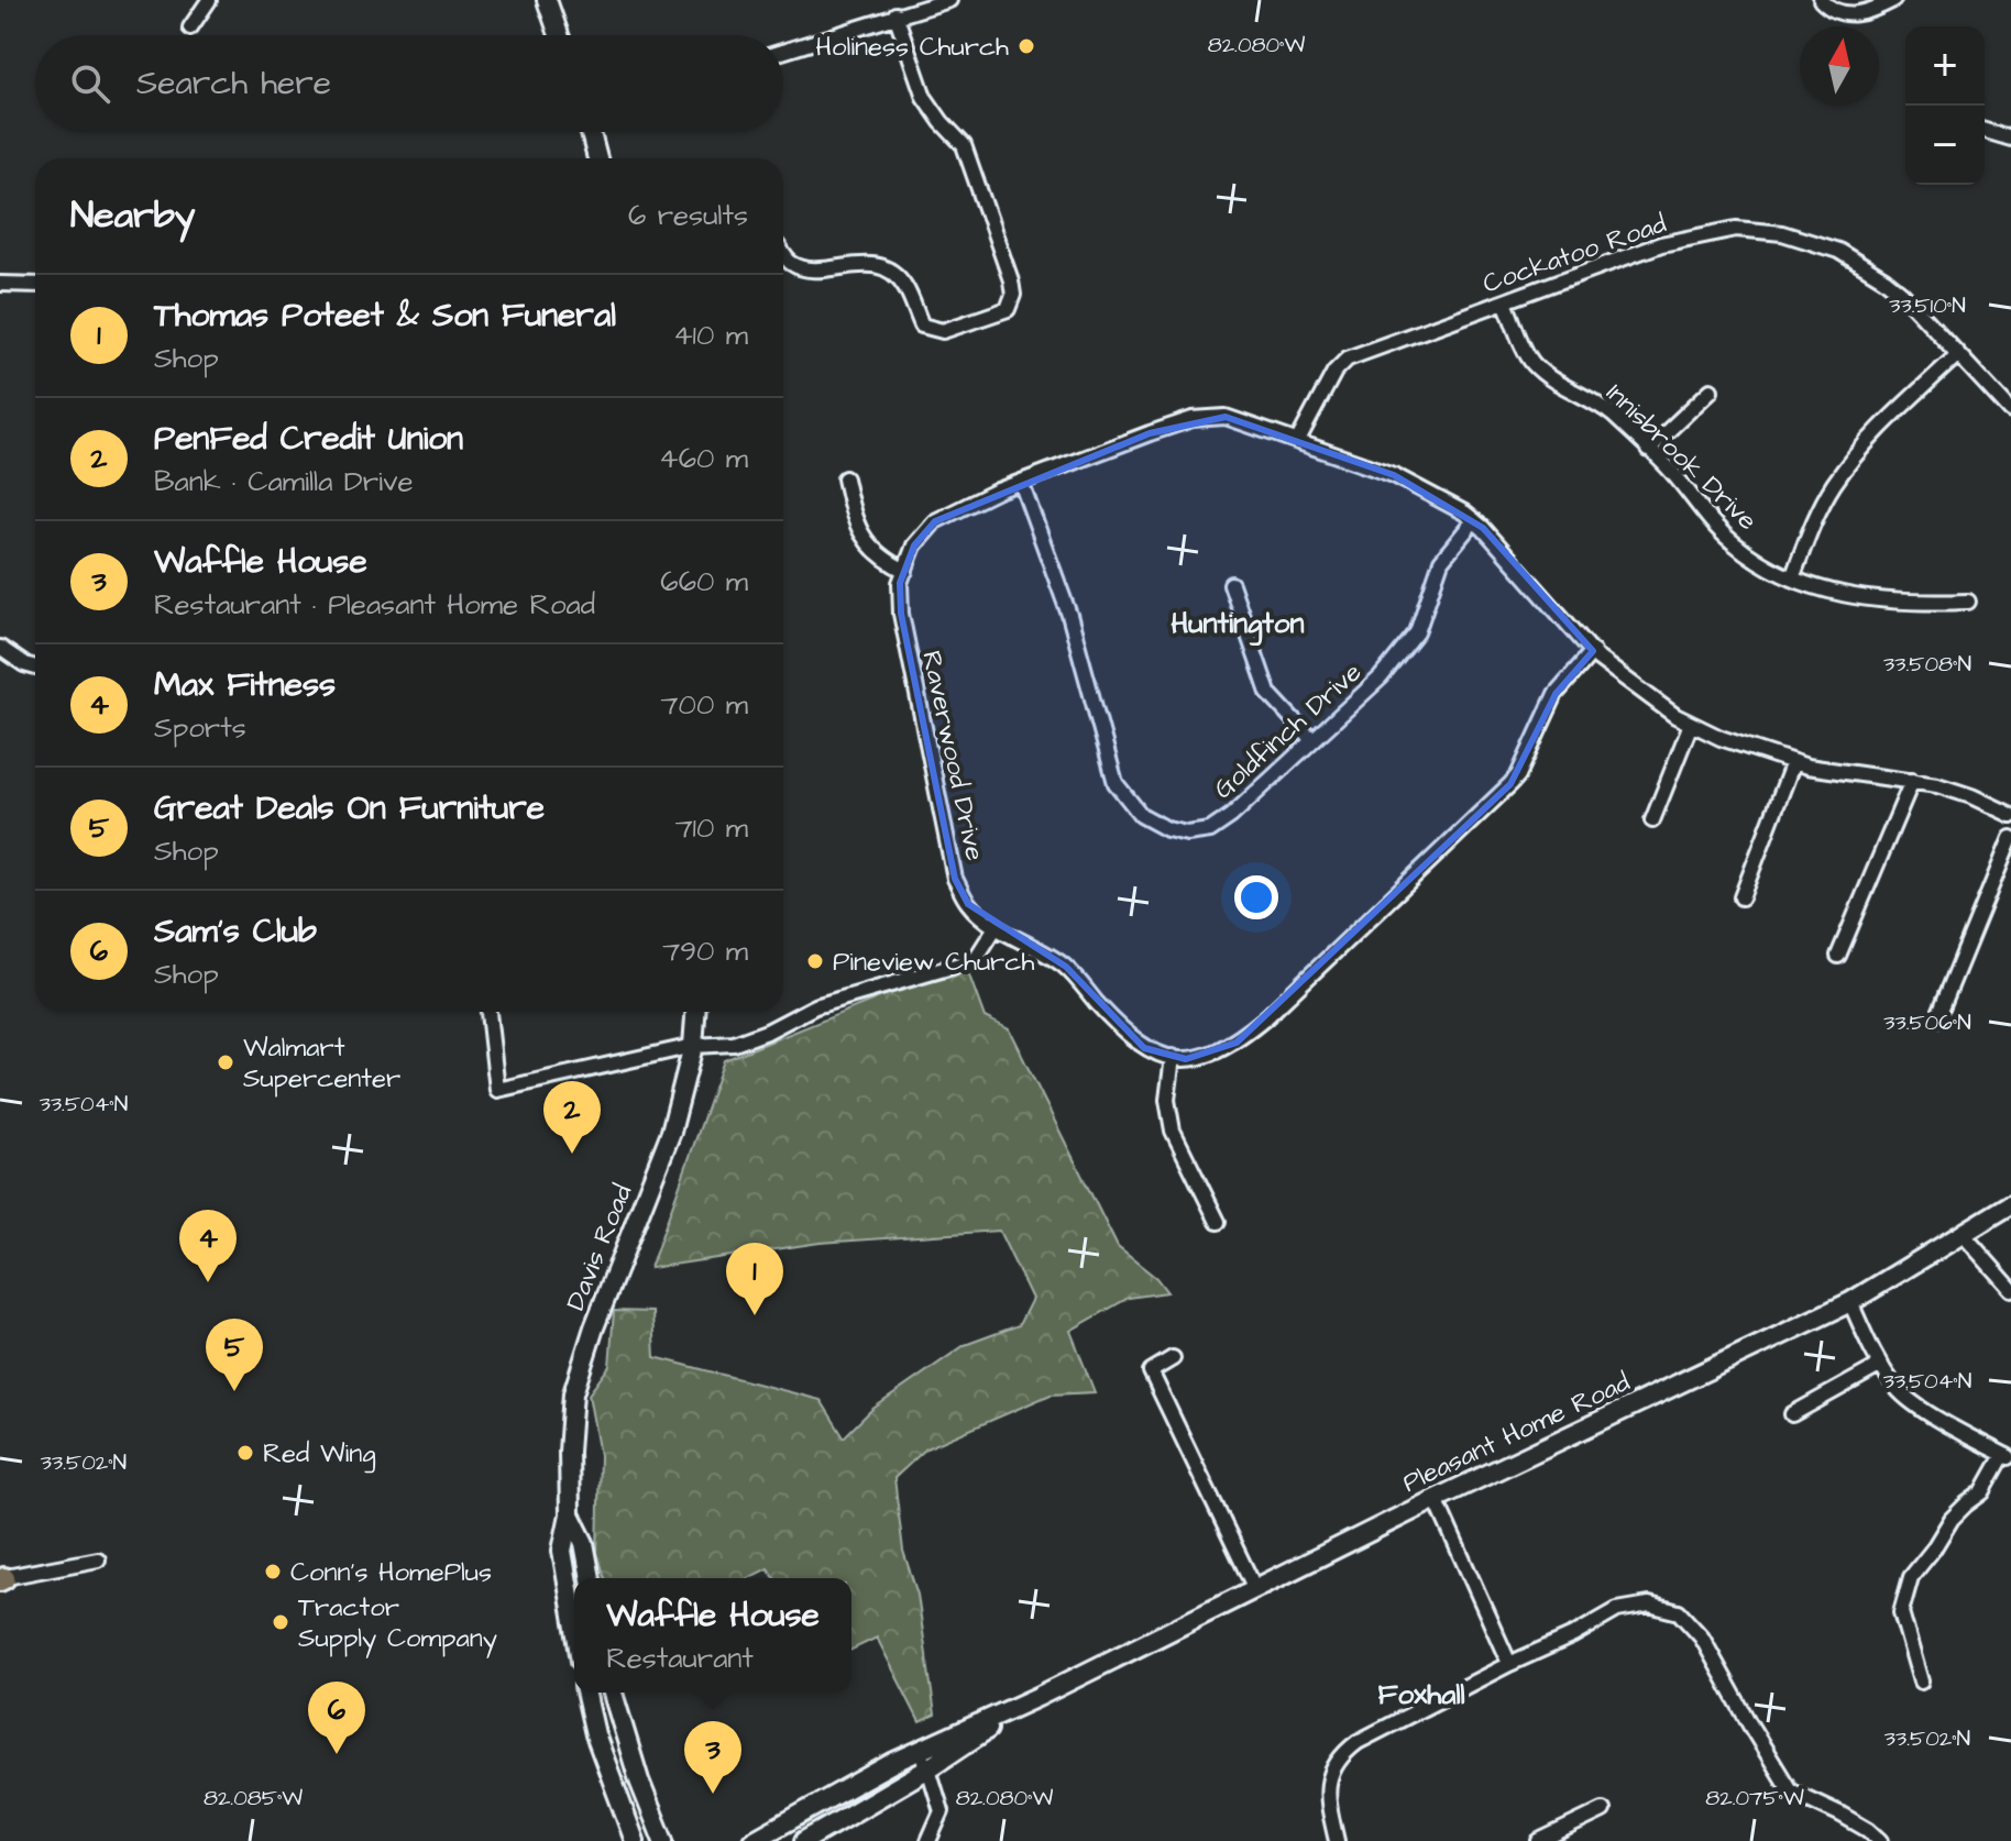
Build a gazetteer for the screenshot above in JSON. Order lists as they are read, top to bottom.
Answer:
{
  "streets": {
    "main road": ["Davis Road", "Pleasant Home Road"],
    "street": [
      "Cockatoo Road",
      "Innisbrook Drive",
      "Goldfinch Drive",
      "Raverwood Drive"
    ]
  },
  "crossings": [
    ["Cockatoo Road", "Innisbrook Drive"],
    ["Cockatoo Road", "Raverwood Drive"],
    ["Goldfinch Drive", "Raverwood Drive"]
  ],
  "districts": ["Huntington", "Foxhall"],
  "places": [
    "Holiness Church",
    "Pineview Church",
    "Walmart Supercenter",
    "Red Wing",
    "Conn's HomePlus",
    "Tractor Supply Company"
  ],
  "north": "top",
  "page": {
    "map_buttons": ["+", "−"],
    "search": "Search here",
    "heading": ["Nearby", "6 results"],
    "list": [
      {
        "mark": "1",
        "name": "Thomas Poteet & Son Funeral",
        "note": "Shop",
        "value": "410 m"
      },
      {
        "mark": "2",
        "name": "PenFed Credit Union",
        "note": "Bank · Camilla Drive",
        "value": "460 m"
      },
      {
        "mark": "3",
        "name": "Waffle House",
        "note": "Restaurant · Pleasant Home Road",
        "value": "660 m"
      },
      {
        "mark": "4",
        "name": "Max Fitness",
        "note": "Sports",
        "value": "700 m"
      },
      {
        "mark": "5",
        "name": "Great Deals On Furniture",
        "note": "Shop",
        "value": "710 m"
      },
      {
        "mark": "6",
        "name": "Sam's Club",
        "note": "Shop",
        "value": "790 m"
      }
    ],
    "pins": [
      "2",
      "4",
      "1",
      "5",
      "6",
      "3"
    ],
    "popup": ["Waffle House", "Restaurant"]
  },
  "coordinates": [
    "82.080°W",
    "33.510°N",
    "33.508°N",
    "33.506°N",
    "33.504°N",
    "33.502°N",
    "82.085°W",
    "82.075°W"
  ]
}
